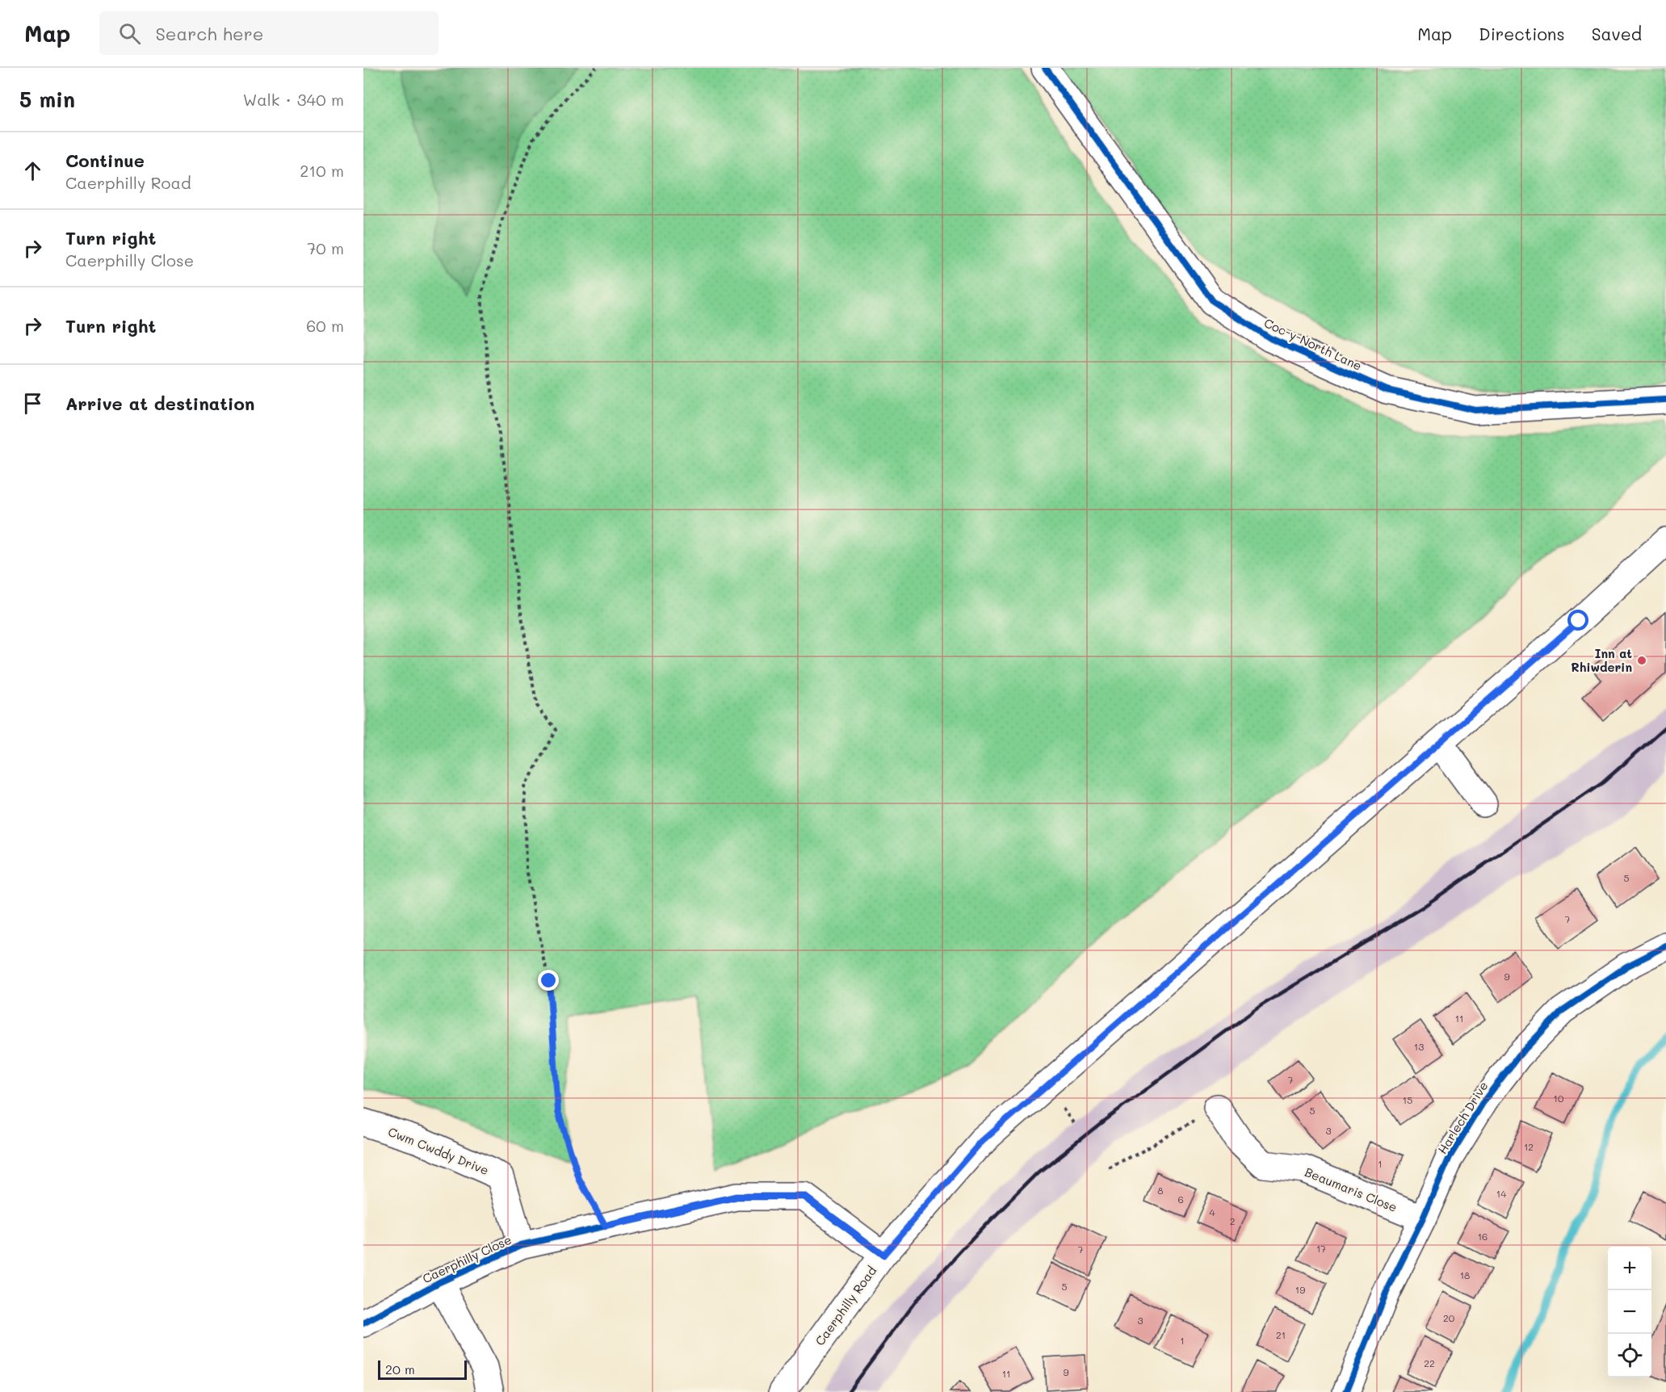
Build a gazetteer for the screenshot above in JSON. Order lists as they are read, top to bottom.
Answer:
{
  "streets": {
    "street": [
      "Coc-y-North Lane",
      "Harlech Drive",
      "Cwm Cwddy Drive",
      "Beaumaris Close",
      "Caerphilly Close",
      "Caerphilly Road"
    ]
  },
  "crossings": [
    ["Harlech Drive", "Beaumaris Close"],
    ["Cwm Cwddy Drive", "Caerphilly Close"],
    ["Caerphilly Close", "Caerphilly Road"]
  ],
  "places": ["Inn at Rhiwderin"],
  "house_numbers": [
    "5",
    "7",
    "9",
    "11",
    "13",
    "7",
    "10",
    "15",
    "5",
    "3",
    "12",
    "1",
    "8",
    "14",
    "6",
    "4",
    "2",
    "16",
    "17",
    "7",
    "18",
    "5",
    "19",
    "20",
    "3",
    "21",
    "1",
    "22",
    "9",
    "11"
  ],
  "scale_bar": "20 m",
  "page": {
    "header": "Map",
    "search": "Search here",
    "nav": ["Map", "Directions", "Saved"],
    "heading": ["5 min", "Walk · 340 m"],
    "list": [
      ["Continue", "Caerphilly Road", "210 m"],
      ["Turn right", "Caerphilly Close", "70 m"],
      ["Turn right", "60 m"],
      "Arrive at destination"
    ],
    "map_buttons": ["+", "−"],
    "scale": "20 m"
  }
}
